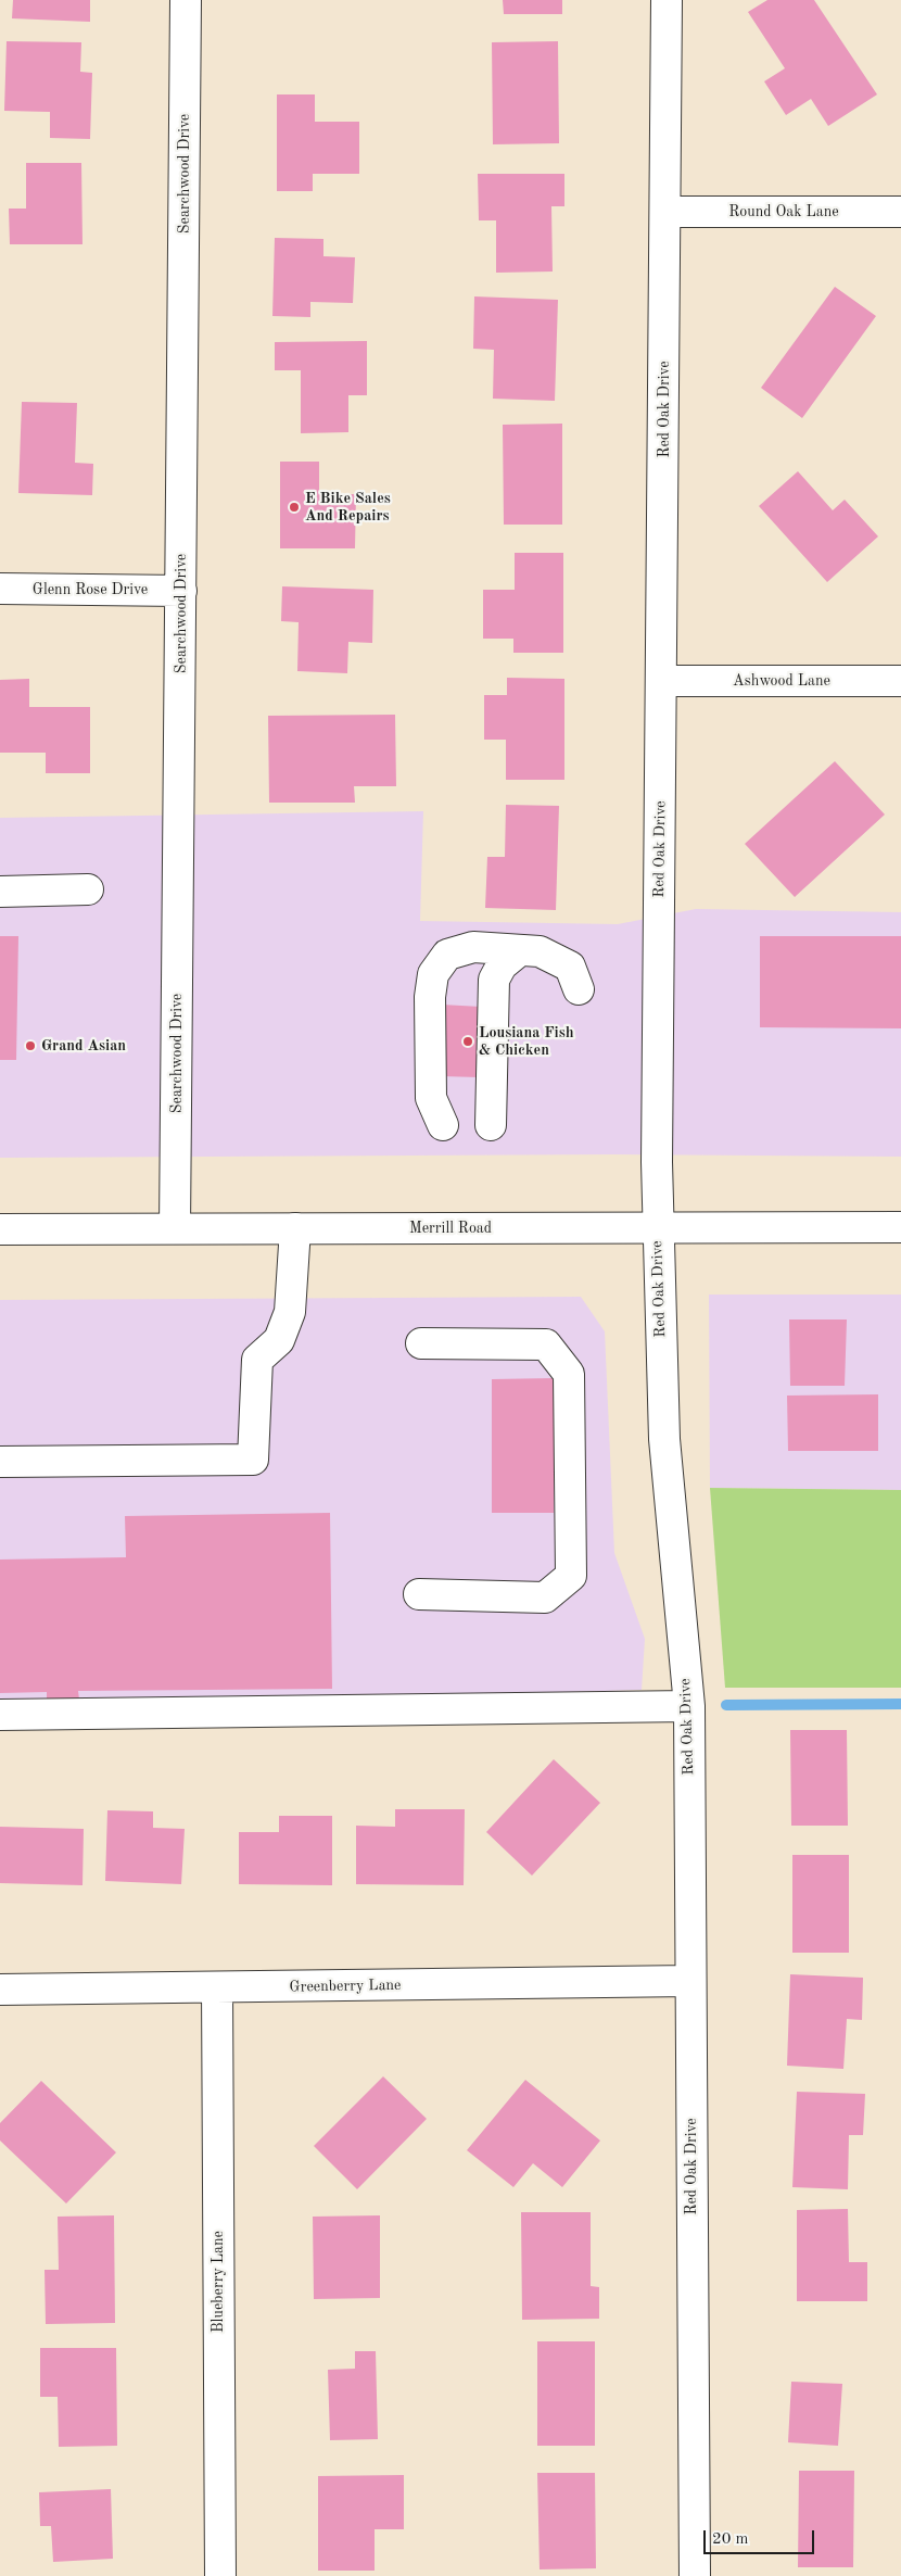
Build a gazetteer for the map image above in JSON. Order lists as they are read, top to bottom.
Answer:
{
  "streets": {
    "street": [
      "Searchwood Drive",
      "Round Oak Lane",
      "Red Oak Drive",
      "Glenn Rose Drive",
      "Ashwood Lane",
      "Merrill Road",
      "Greenberry Lane",
      "Blueberry Lane"
    ]
  },
  "crossings": [
    ["Searchwood Drive", "Glenn Rose Drive"],
    ["Searchwood Drive", "Merrill Road"],
    ["Round Oak Lane", "Red Oak Drive"],
    ["Red Oak Drive", "Ashwood Lane"],
    ["Red Oak Drive", "Merrill Road"],
    ["Red Oak Drive", "Greenberry Lane"],
    ["Greenberry Lane", "Blueberry Lane"]
  ],
  "places": ["E Bike Sales And Repairs", "Lousiana Fish & Chicken", "Grand Asian"],
  "scale_bar": "20 m"
}
